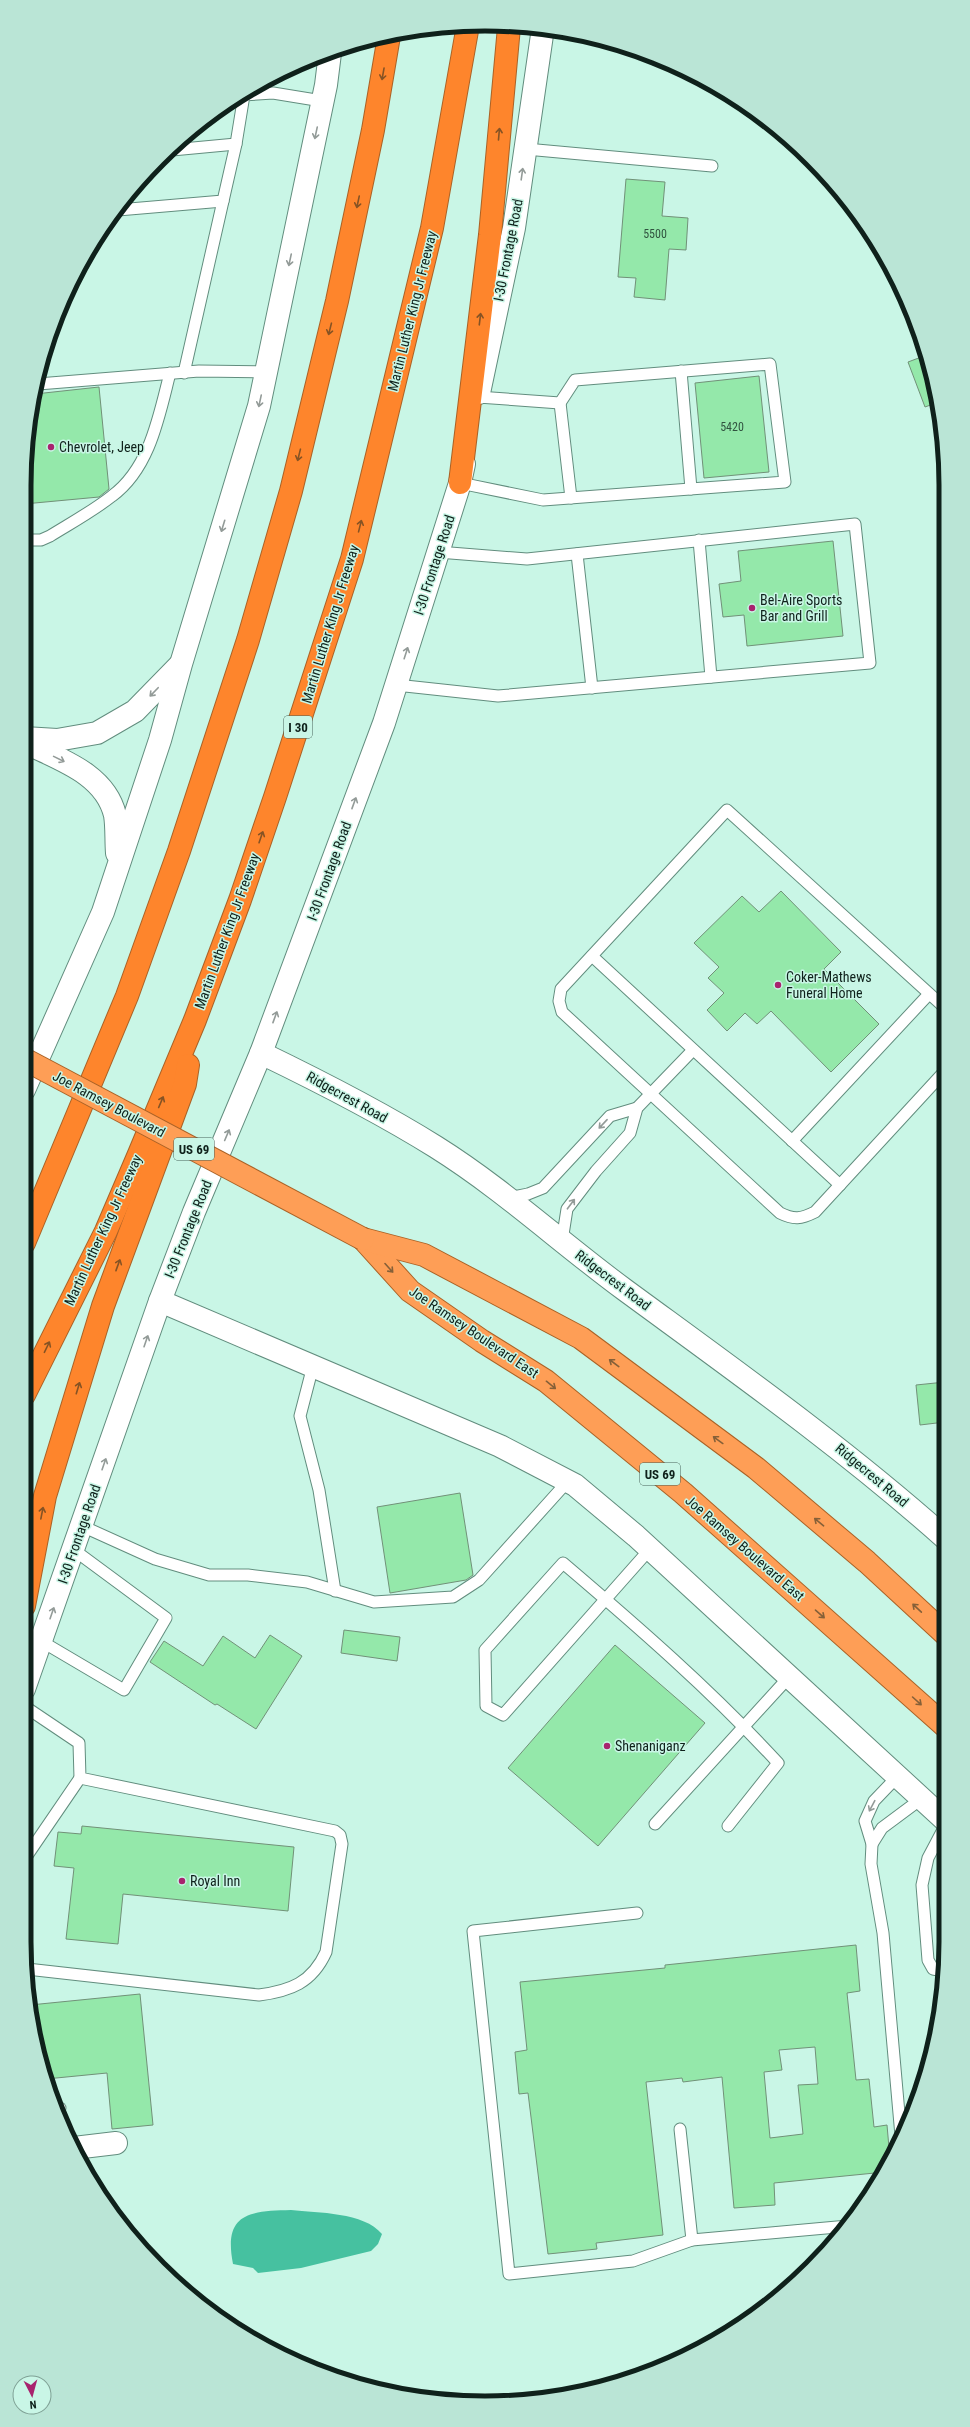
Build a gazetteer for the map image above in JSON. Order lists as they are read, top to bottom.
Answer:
{
  "streets": {
    "highway": [
      "Martin Luther King Jr Freeway",
      "I 30",
      "Joe Ramsey Boulevard",
      "US 69",
      "Joe Ramsey Boulevard East"
    ],
    "main road": ["I-30 Frontage Road", "Ridgecrest Road"]
  },
  "crossings": [
    ["I-30 Frontage Road", "Ridgecrest Road"],
    ["Joe Ramsey Boulevard", "US 69"],
    ["Joe Ramsey Boulevard", "Joe Ramsey Boulevard East"],
    ["US 69", "Joe Ramsey Boulevard East"]
  ],
  "one_way": ["I-30 Frontage Road"],
  "places": [
    "Chevrolet, Jeep",
    "Bel-Aire Sports Bar and Grill",
    "Coker-Mathews Funeral Home",
    "Shenaniganz",
    "Royal Inn"
  ],
  "house_numbers": ["5500", "5420"],
  "north": "bottom"
}
